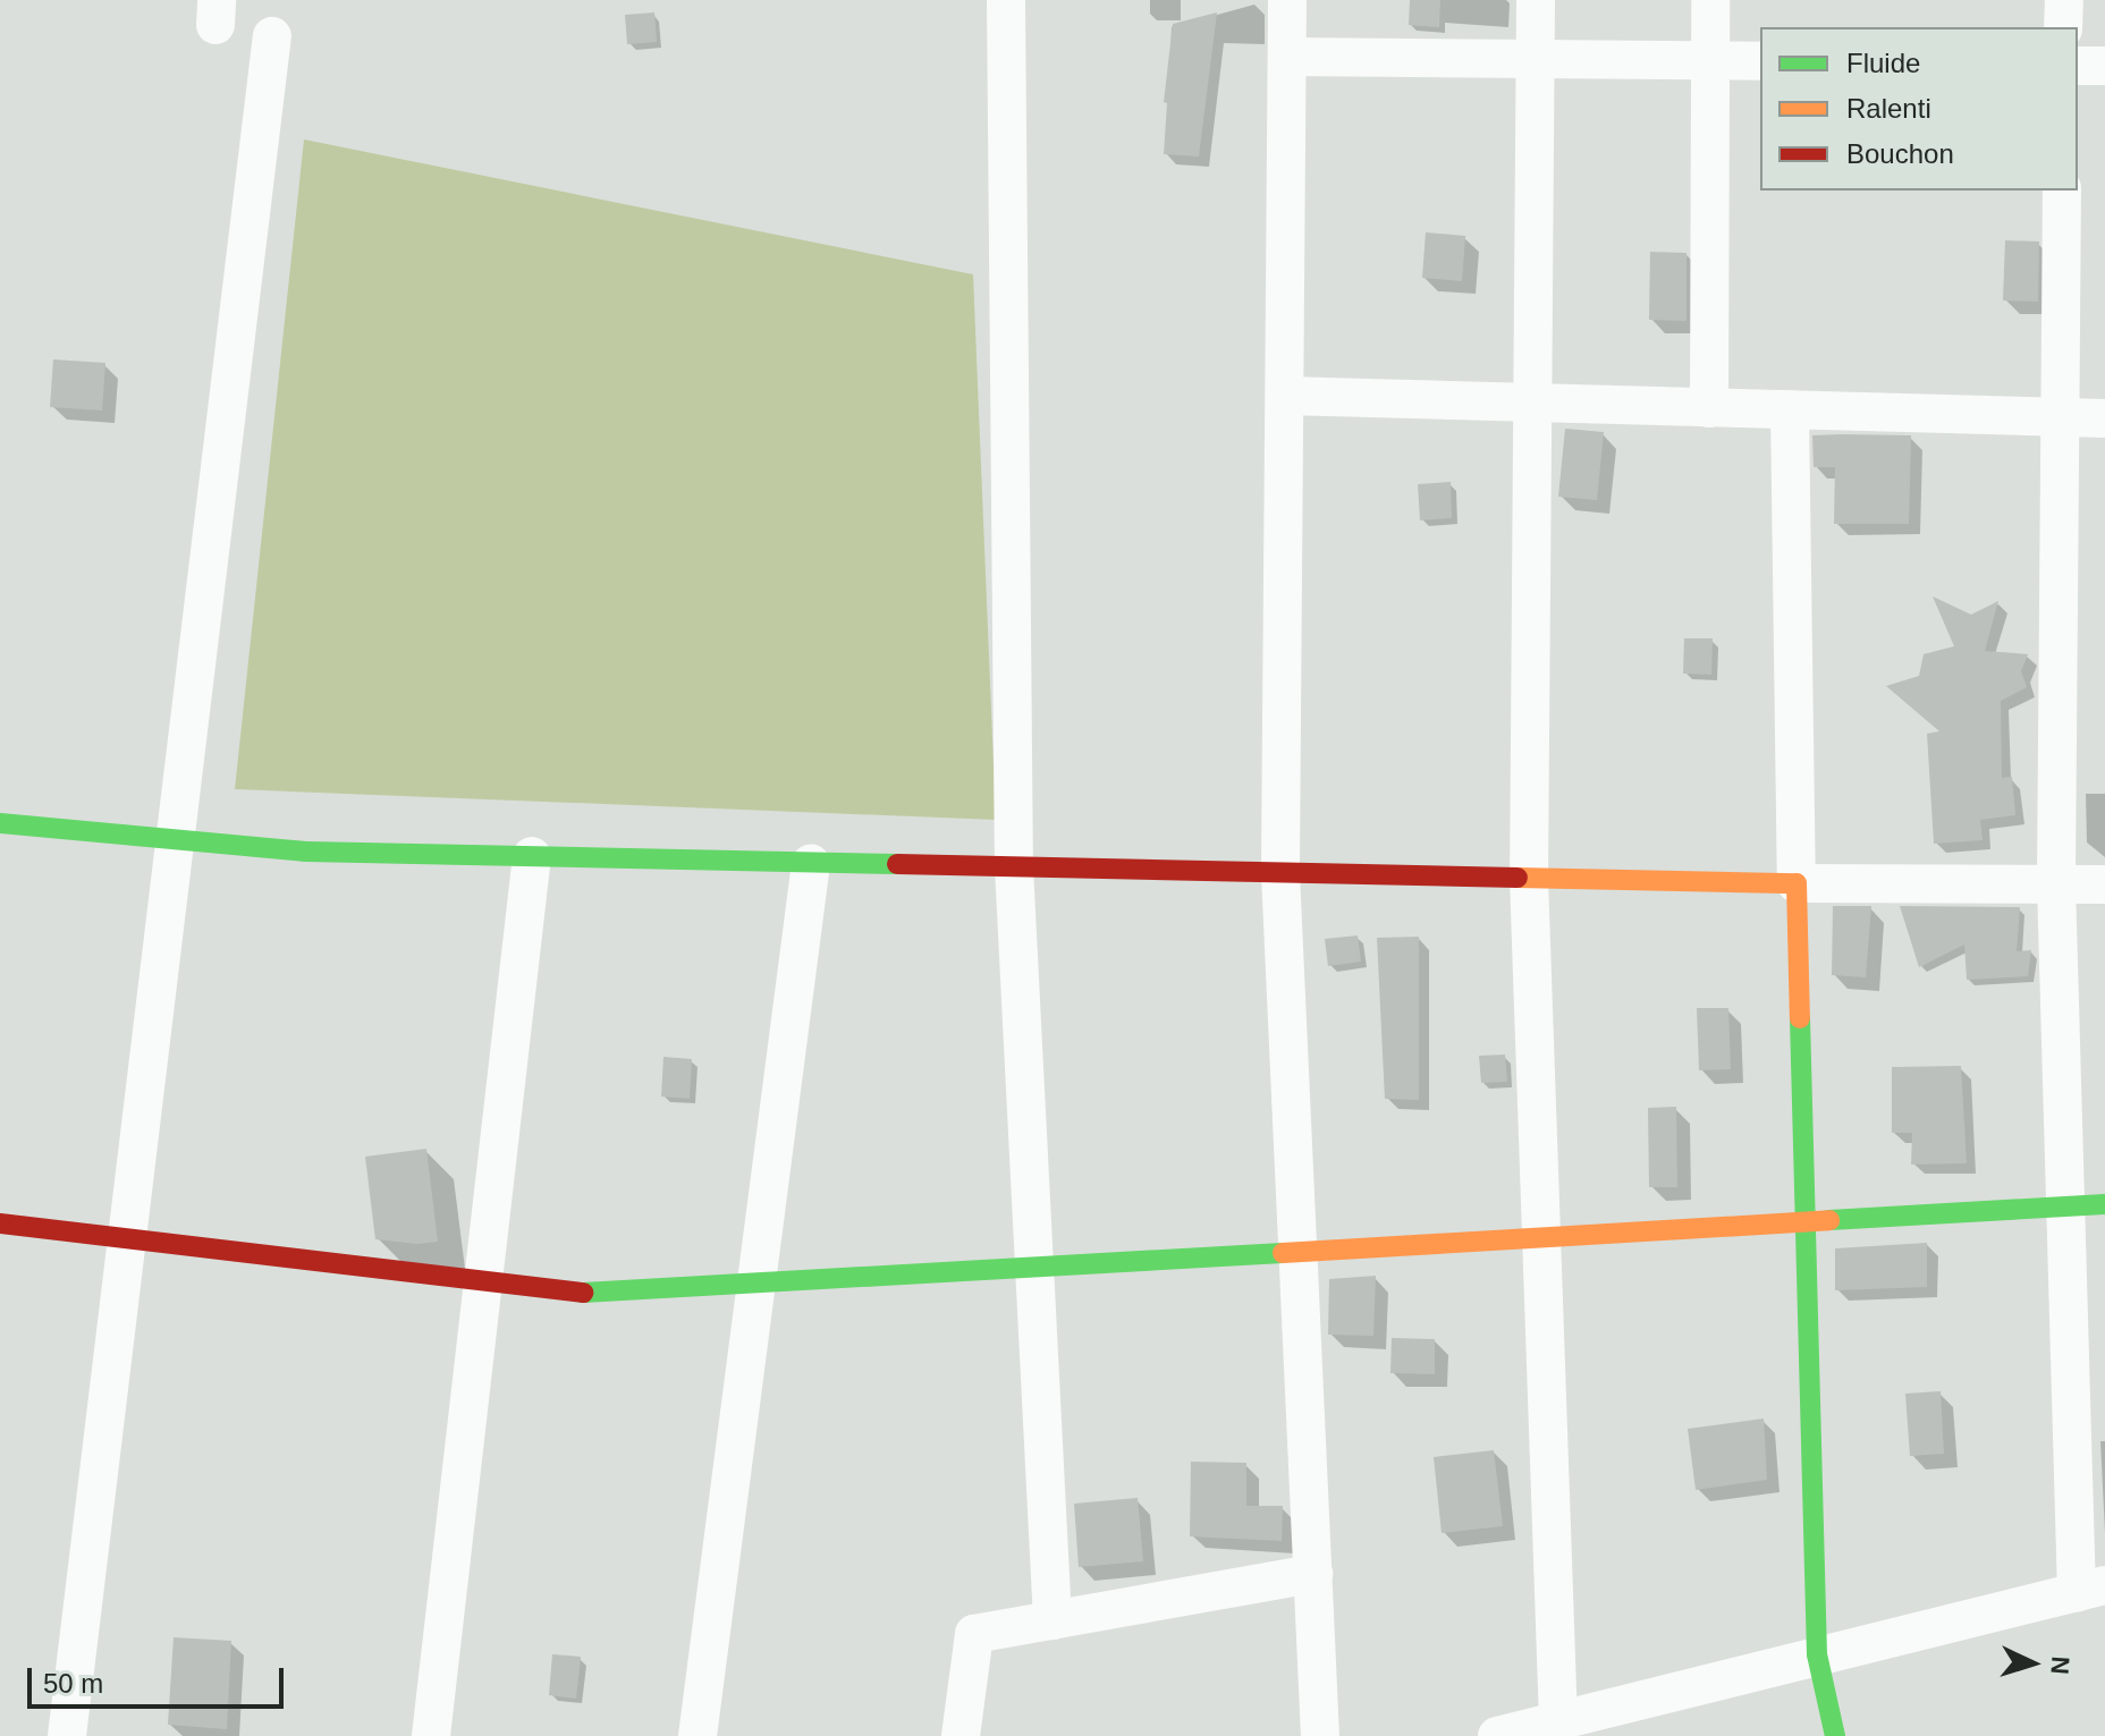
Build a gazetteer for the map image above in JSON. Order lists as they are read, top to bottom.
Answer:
{
  "legend": ["Fluide", "Ralenti", "Bouchon"],
  "scale_bar": "50 m",
  "north": "right"
}
